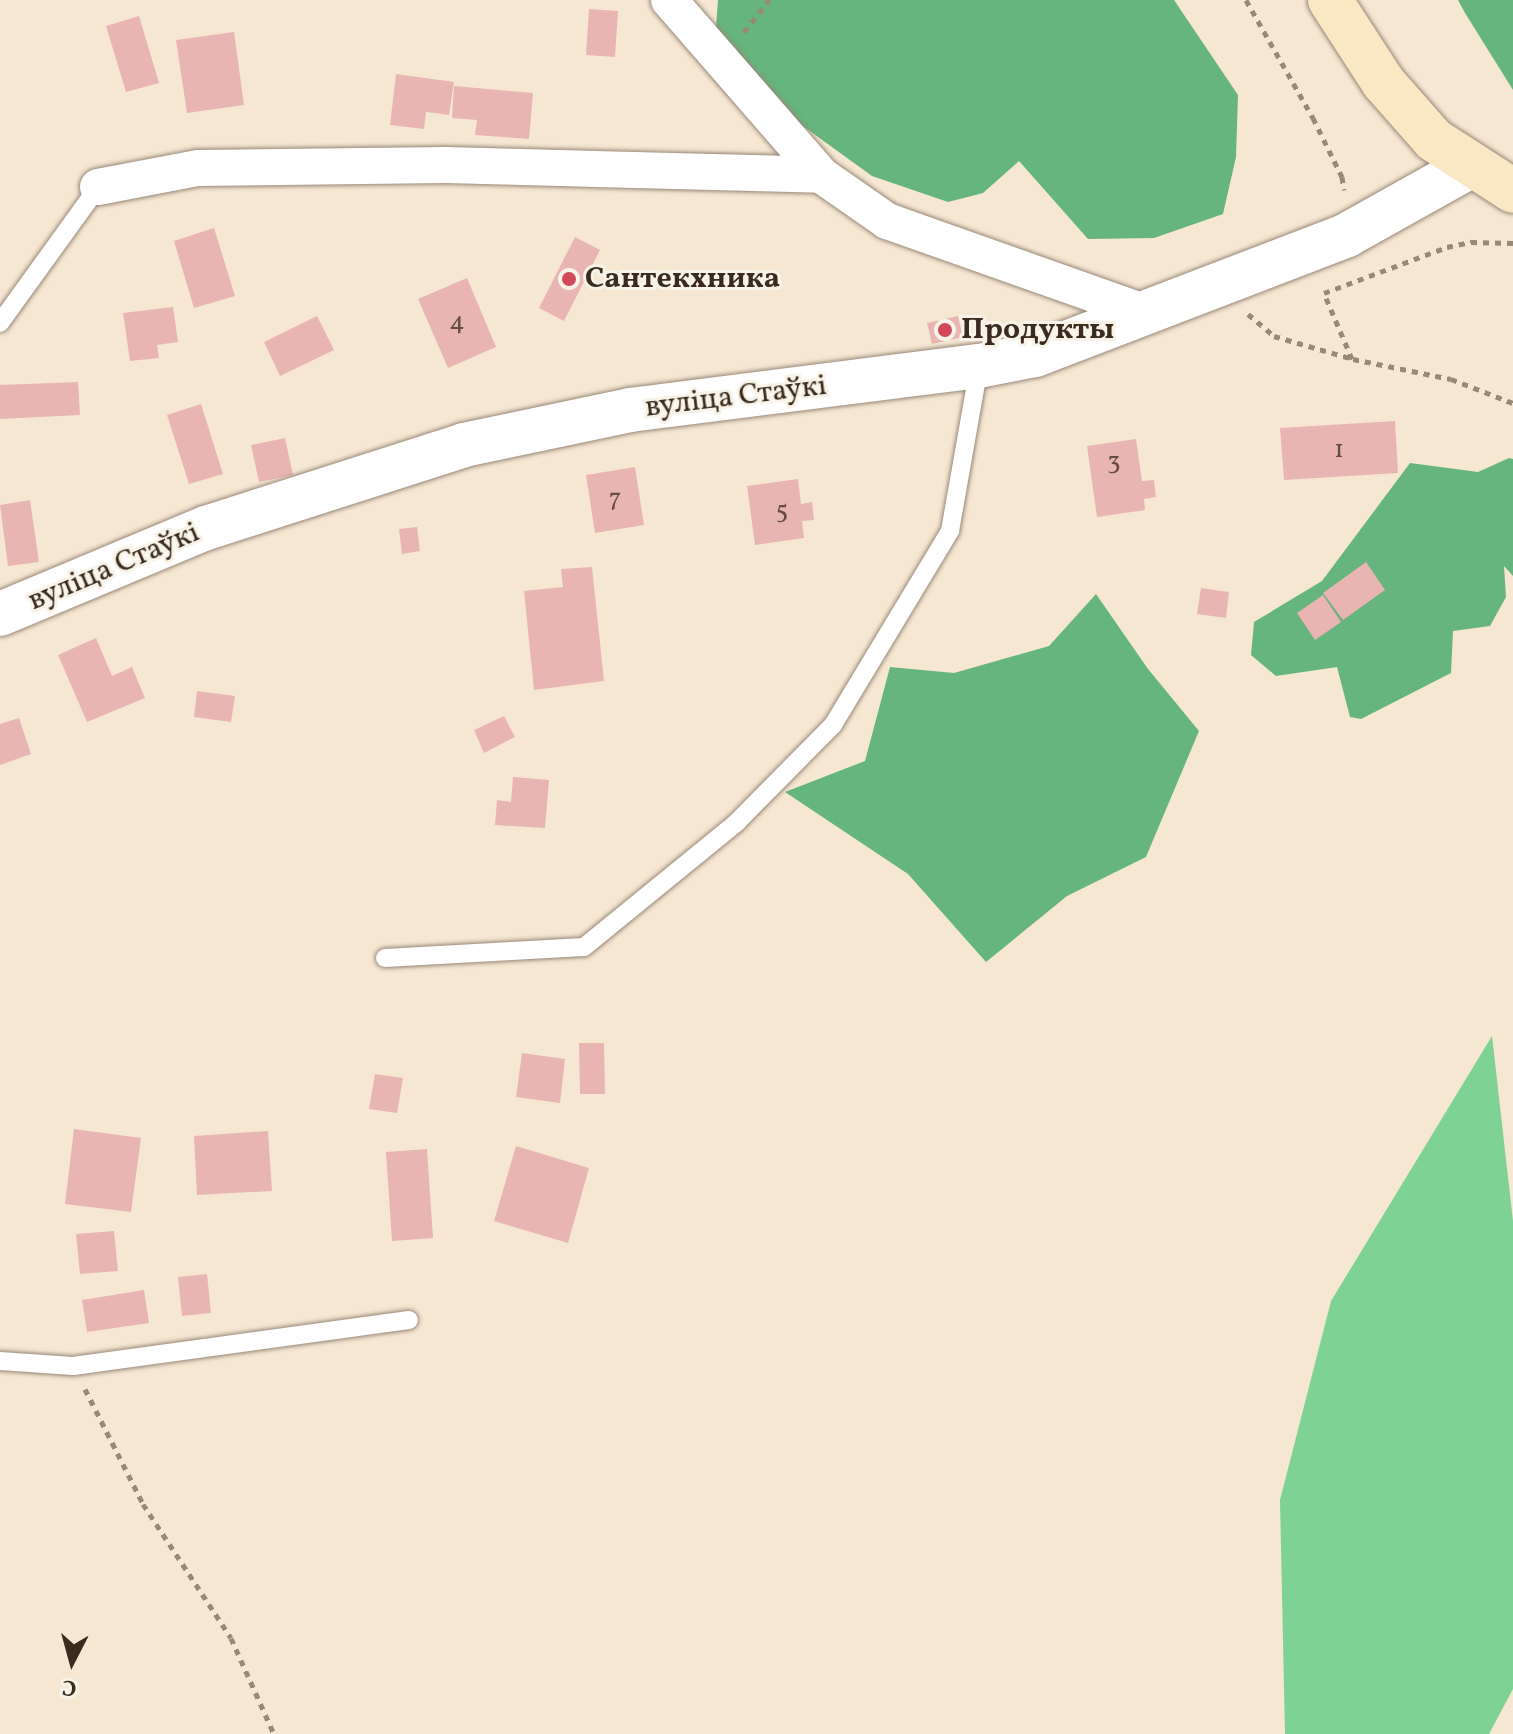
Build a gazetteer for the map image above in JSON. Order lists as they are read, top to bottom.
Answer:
{
  "streets": {
    "street": ["вуліца Стаўкі"]
  },
  "places": ["Сантекхника", "Продукты"],
  "house_numbers": [
    "4",
    "1",
    "3",
    "7",
    "5"
  ],
  "north": "bottom"
}
